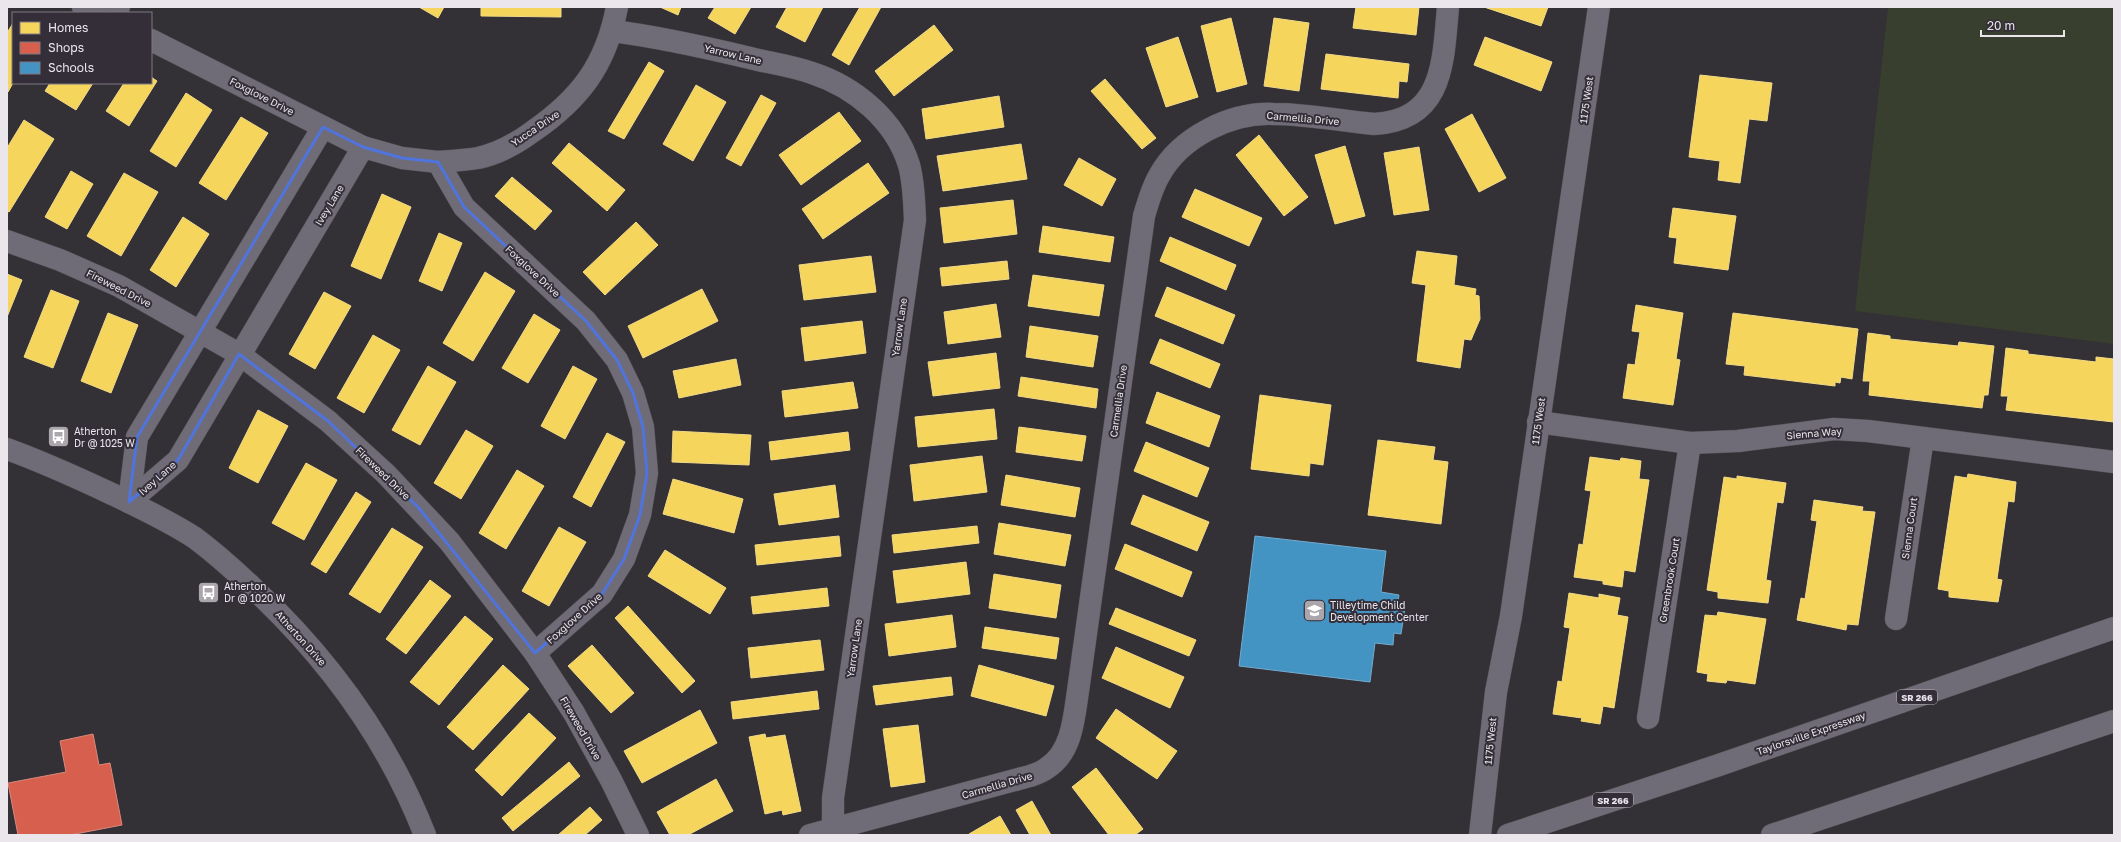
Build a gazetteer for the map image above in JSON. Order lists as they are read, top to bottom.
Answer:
{
  "streets": {
    "street": [
      "Yarrow Lane",
      "Foxglove Drive",
      "1175 West",
      "Carmellia Drive",
      "Yucca Drive",
      "Ivey Lane",
      "Fireweed Drive",
      "Sienna Way",
      "Sienna Court",
      "Greenbrook Court",
      "Atherton Drive",
      "SR 266",
      "Taylorsville Expressway"
    ]
  },
  "crossings": [
    ["Yarrow Lane", "Carmellia Drive"],
    ["Yarrow Lane", "Yucca Drive"],
    ["Foxglove Drive", "Yucca Drive"],
    ["Foxglove Drive", "Ivey Lane"],
    ["Foxglove Drive", "Fireweed Drive"],
    ["1175 West", "Sienna Way"],
    ["Ivey Lane", "Fireweed Drive"],
    ["Ivey Lane", "Atherton Drive"],
    ["Sienna Way", "Sienna Court"],
    ["Sienna Way", "Greenbrook Court"]
  ],
  "places": {
    "bus stop": ["Atherton Dr @ 1025 W", "Atherton Dr @ 1020 W"],
    "school or university": ["Tilleytime Child Development Center"]
  },
  "legend": ["Homes", "Shops", "Schools"],
  "scale_bar": "20 m"
}
